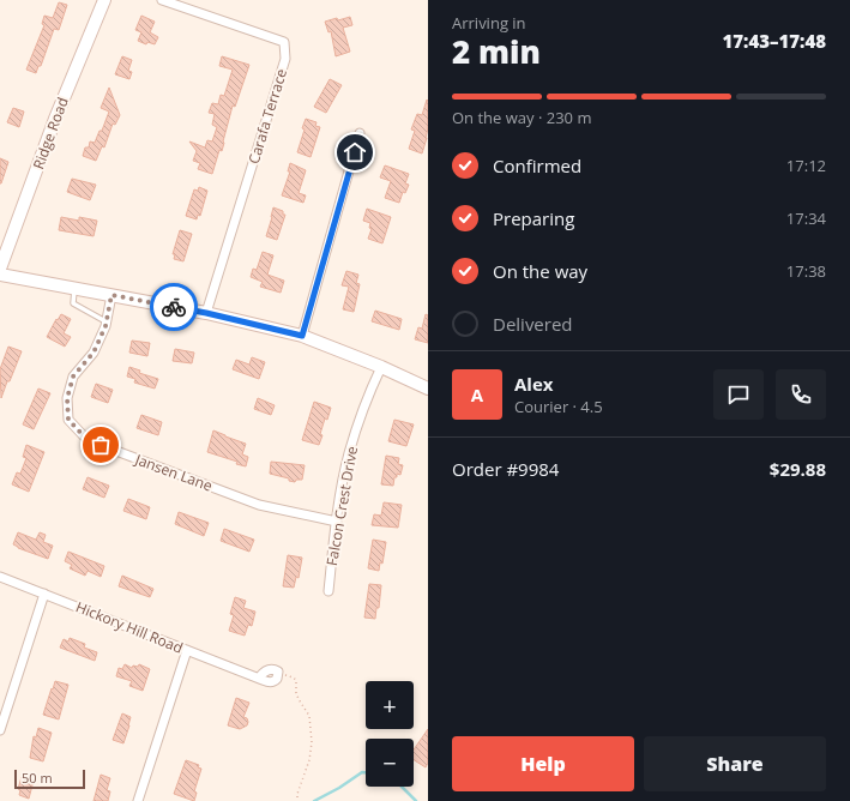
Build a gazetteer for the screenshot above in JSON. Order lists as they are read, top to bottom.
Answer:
{
  "streets": {
    "main road": ["Ridge Road"],
    "street": [
      "Carafa Terrace",
      "Jansen Lane",
      "Falcon Crest Drive",
      "Hickory Hill Road"
    ]
  },
  "crossings": [
    ["Jansen Lane", "Falcon Crest Drive"]
  ],
  "scale_bar": "50 m",
  "page": {
    "heading": ["2 min", "Arriving in", "17:43–17:48"],
    "panel": [
      "Alex",
      "Courier · 4.5",
      "Order #9984",
      "$29.88"
    ],
    "bar": "On the way · 230 m",
    "list": [
      ["Confirmed", "17:12"],
      ["Preparing", "17:34"],
      ["On the way", "17:38"],
      "Delivered"
    ],
    "round": "A",
    "map_buttons": ["+", "−"],
    "buttons": ["Help", "Share"],
    "scale": "50 m"
  }
}
